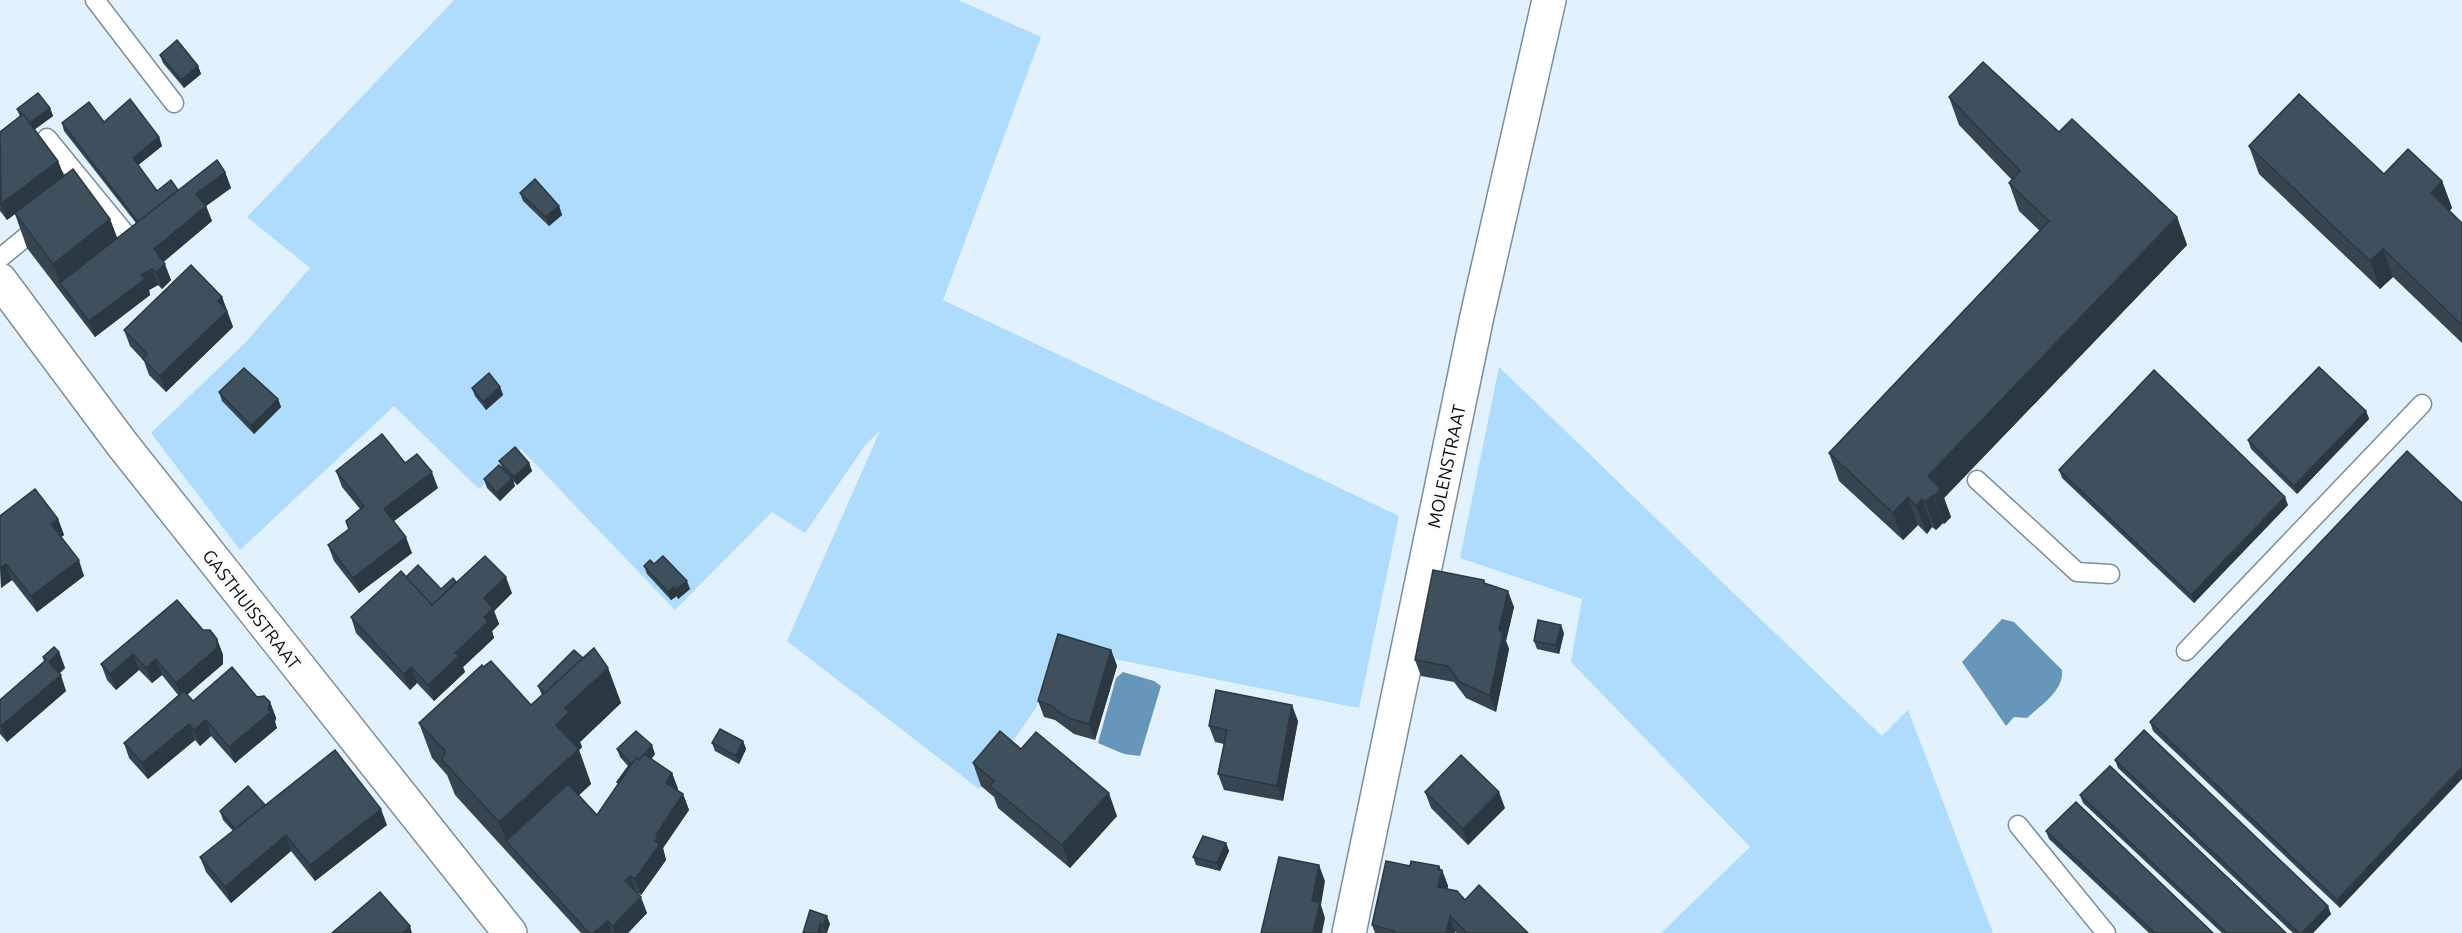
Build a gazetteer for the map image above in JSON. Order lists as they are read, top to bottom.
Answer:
{
  "streets": {
    "street": ["MOLENSTRAAT", "GASTHUISSTRAAT"]
  }
}
